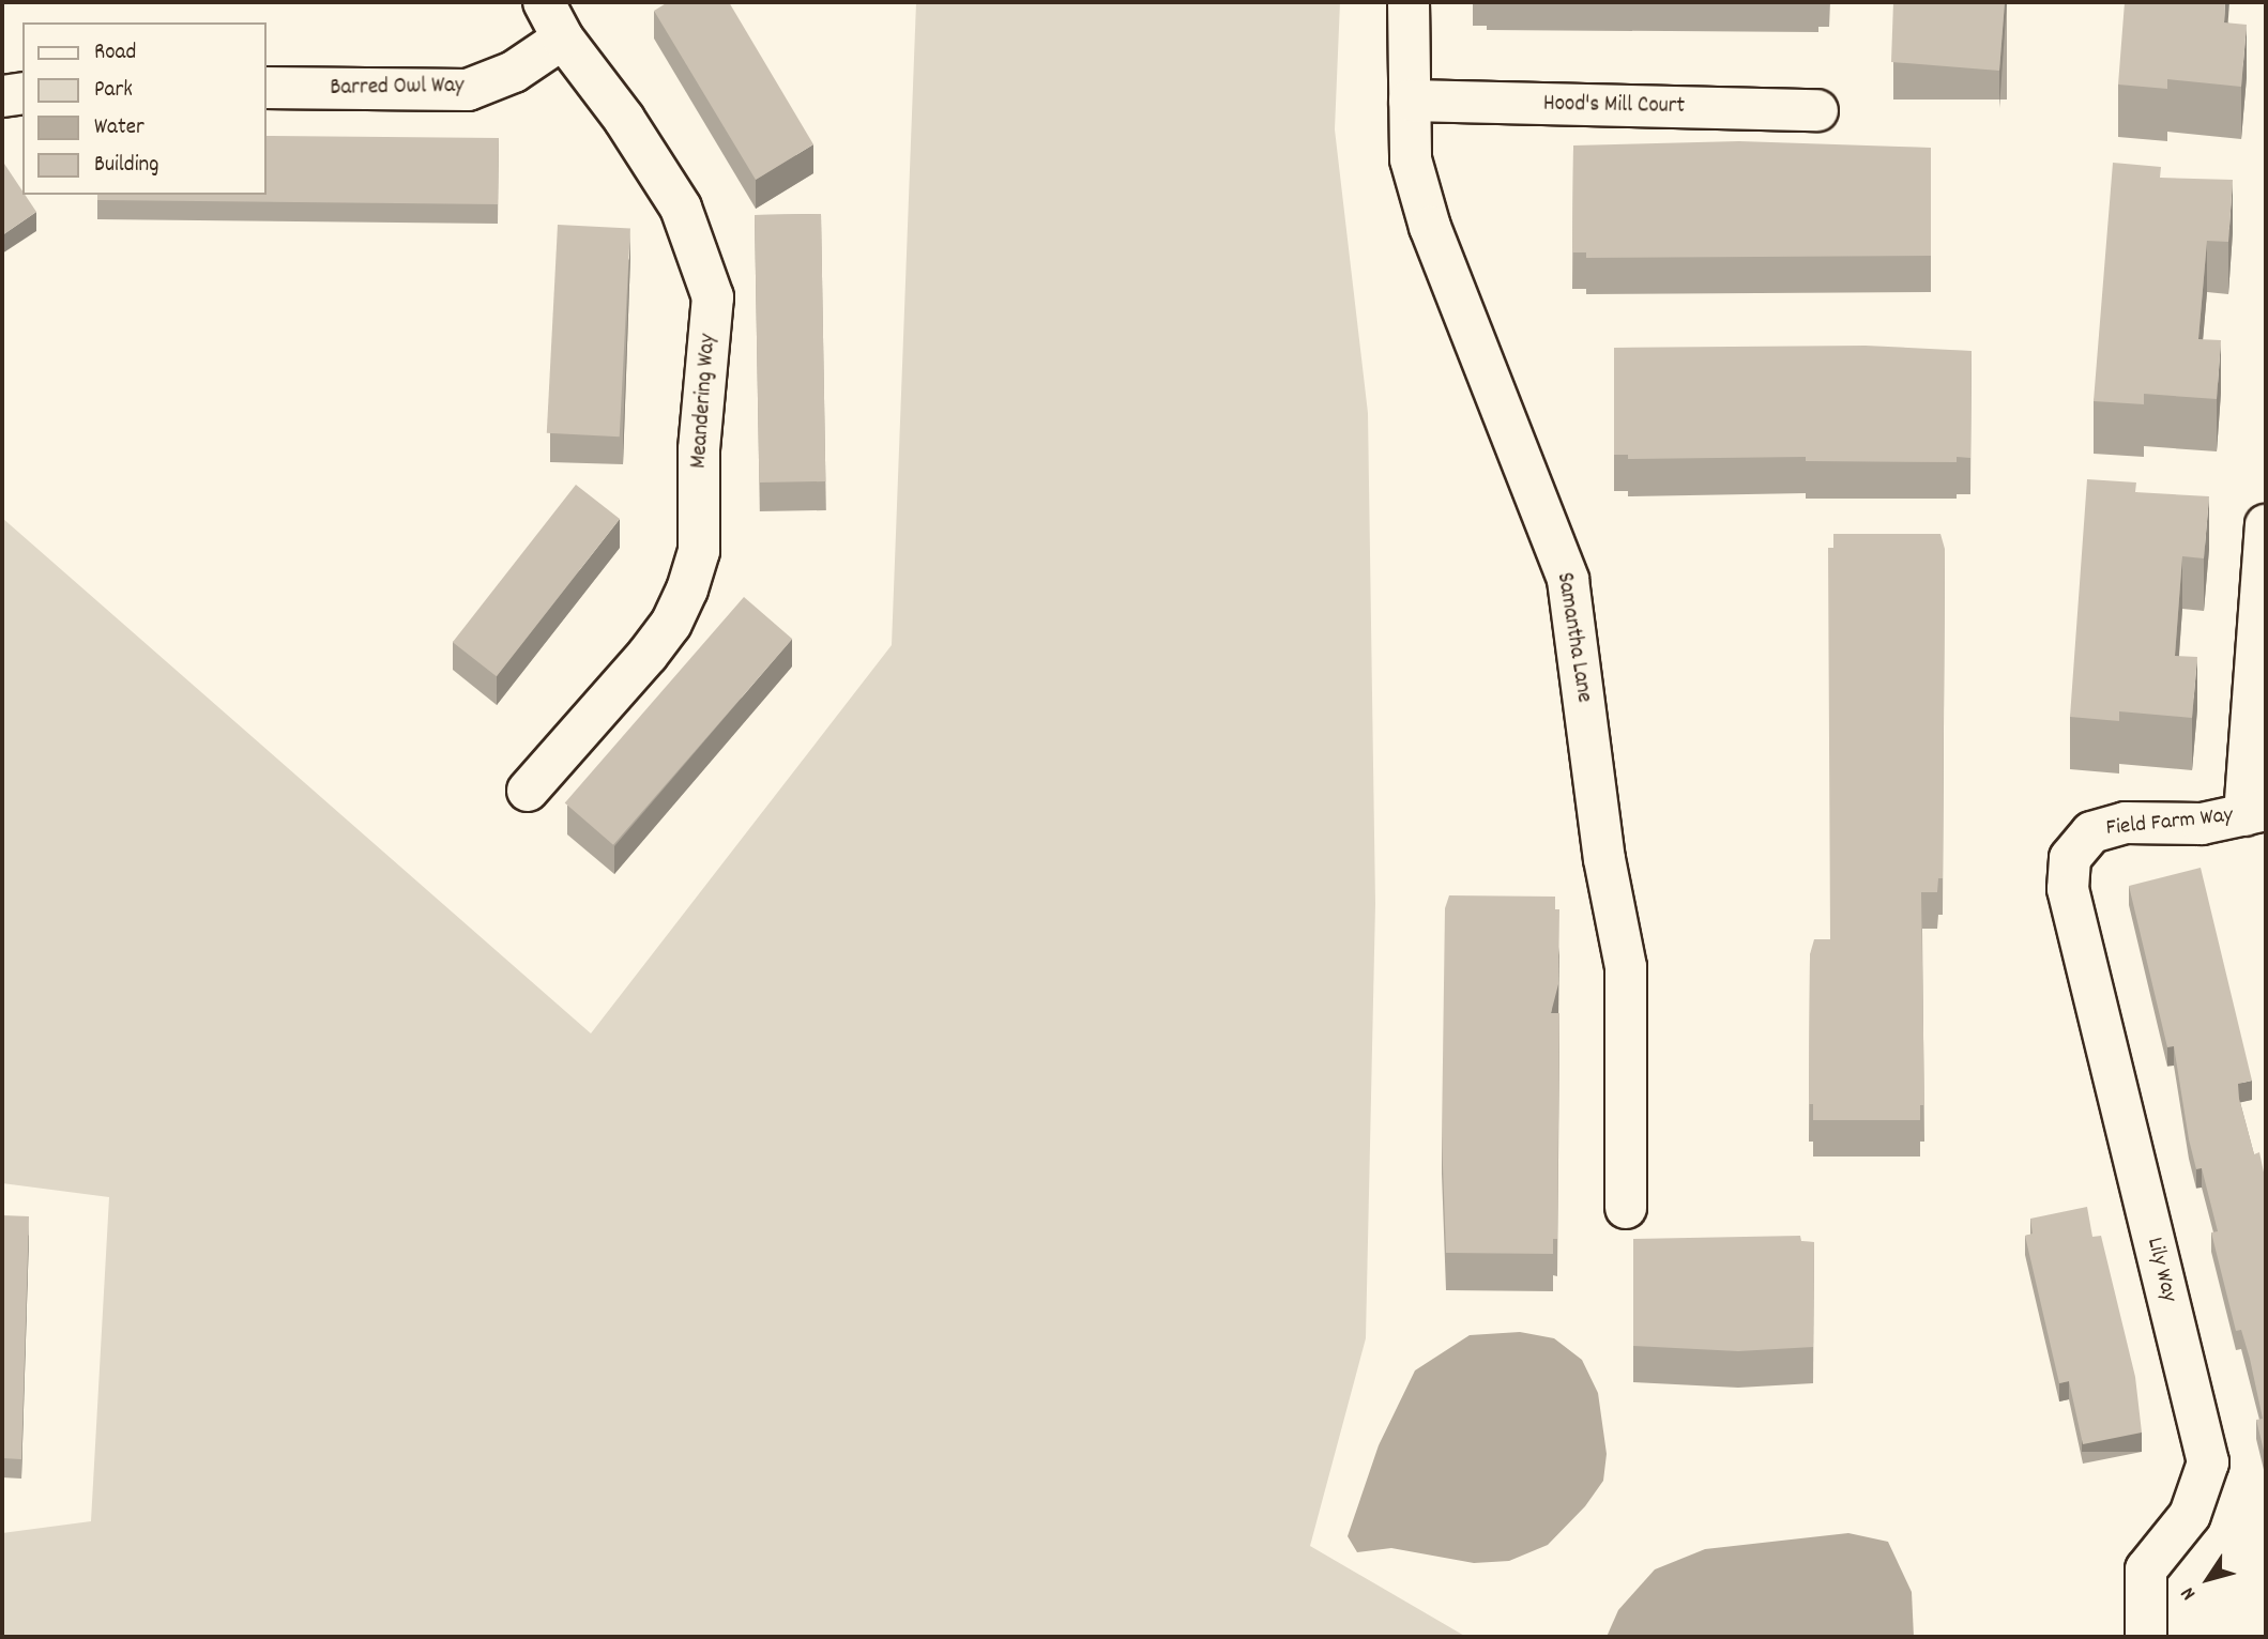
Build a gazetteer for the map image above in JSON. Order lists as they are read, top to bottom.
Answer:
{
  "streets": {
    "street": [
      "Barred Owl Way",
      "Hood's Mill Court",
      "Meandering Way",
      "Samantha Lane",
      "Field Farm Way",
      "Lily Way"
    ]
  },
  "crossings": [
    ["Barred Owl Way", "Meandering Way"],
    ["Hood's Mill Court", "Samantha Lane"],
    ["Field Farm Way", "Lily Way"]
  ],
  "legend": [
    "Road",
    "Park",
    "Water",
    "Building"
  ],
  "north": "bottom left"
}
